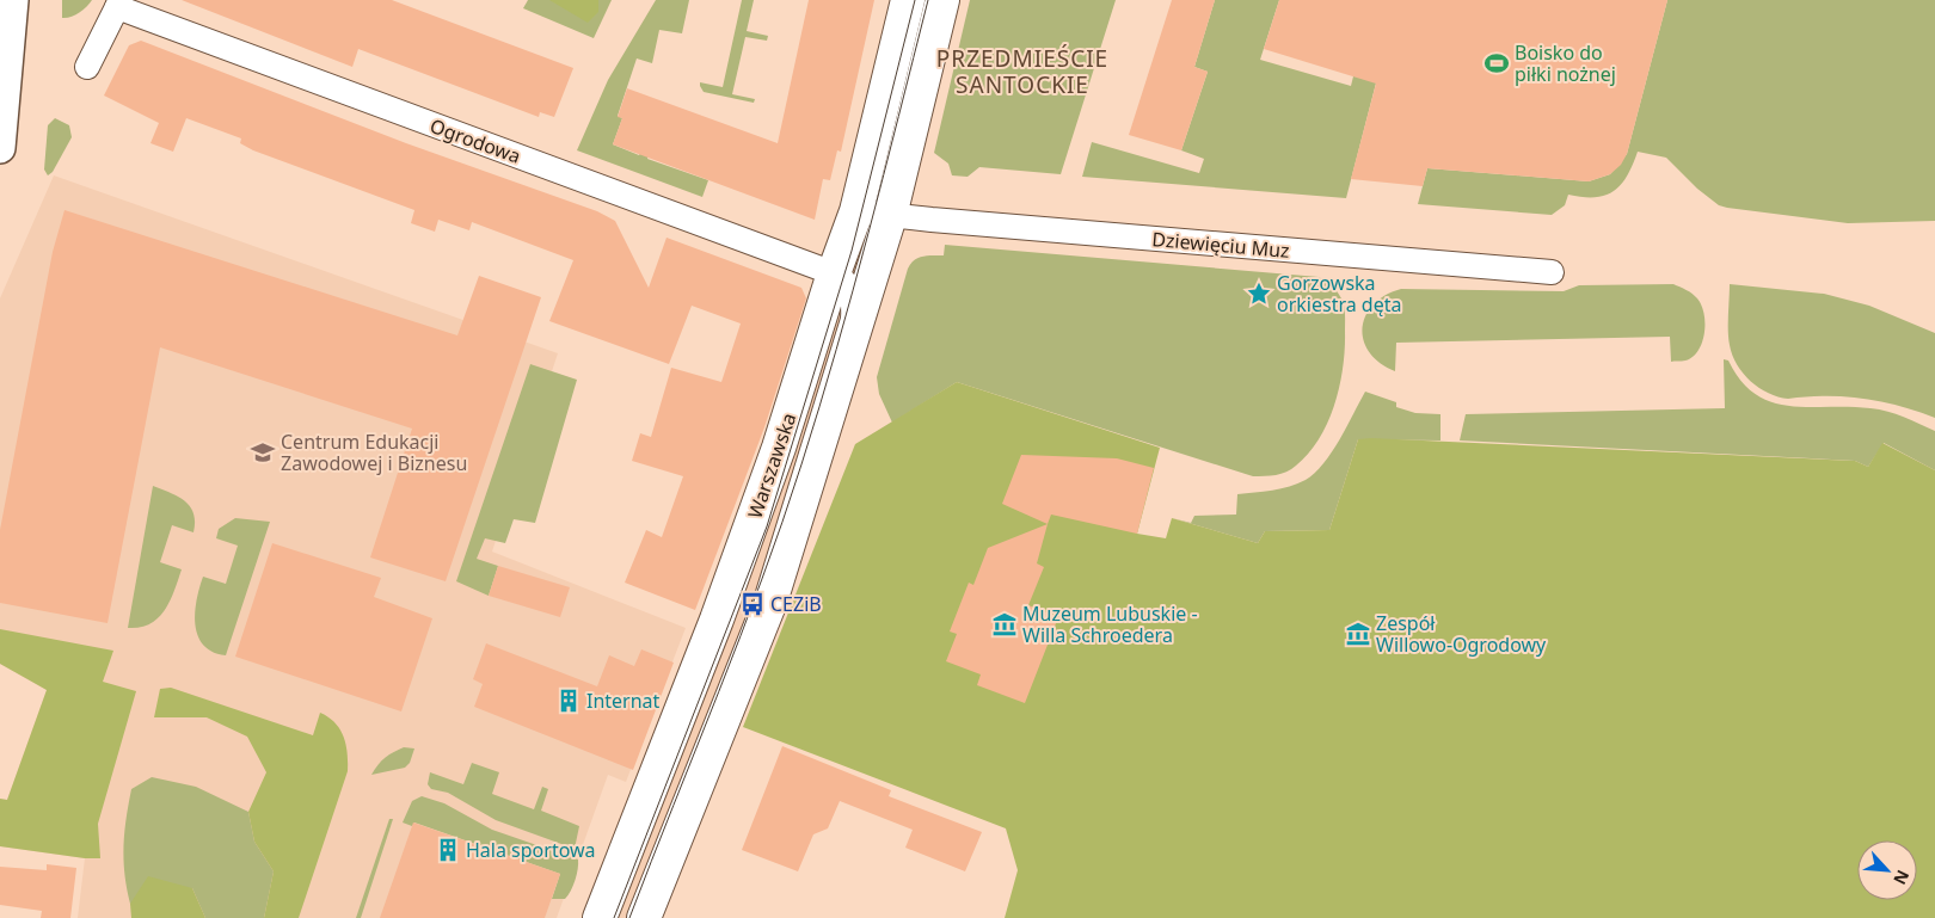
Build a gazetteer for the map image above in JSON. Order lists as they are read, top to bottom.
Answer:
{
  "streets": {
    "main road": ["Warszawska"],
    "street": ["Ogrodowa", "Dziewięciu Muz"]
  },
  "crossings": [
    ["Ogrodowa", "Warszawska"],
    ["Dziewięciu Muz", "Warszawska"]
  ],
  "districts": ["PRZEDMIEŚCIE SANTOCKIE"],
  "places": {
    "sports": ["Boisko do piłki nożnej"],
    "place": ["Gorzowska orkiestra dęta"],
    "school or university": ["Centrum Edukacji Zawodowej i Biznesu"],
    "bus stop": ["CEZiB"],
    "museum": ["Muzeum Lubuskie - Willa Schroedera", "Zespół Willowo-Ogrodowy"],
    "building": ["Internat", "Hala sportowa"]
  },
  "north": "bottom right"
}
